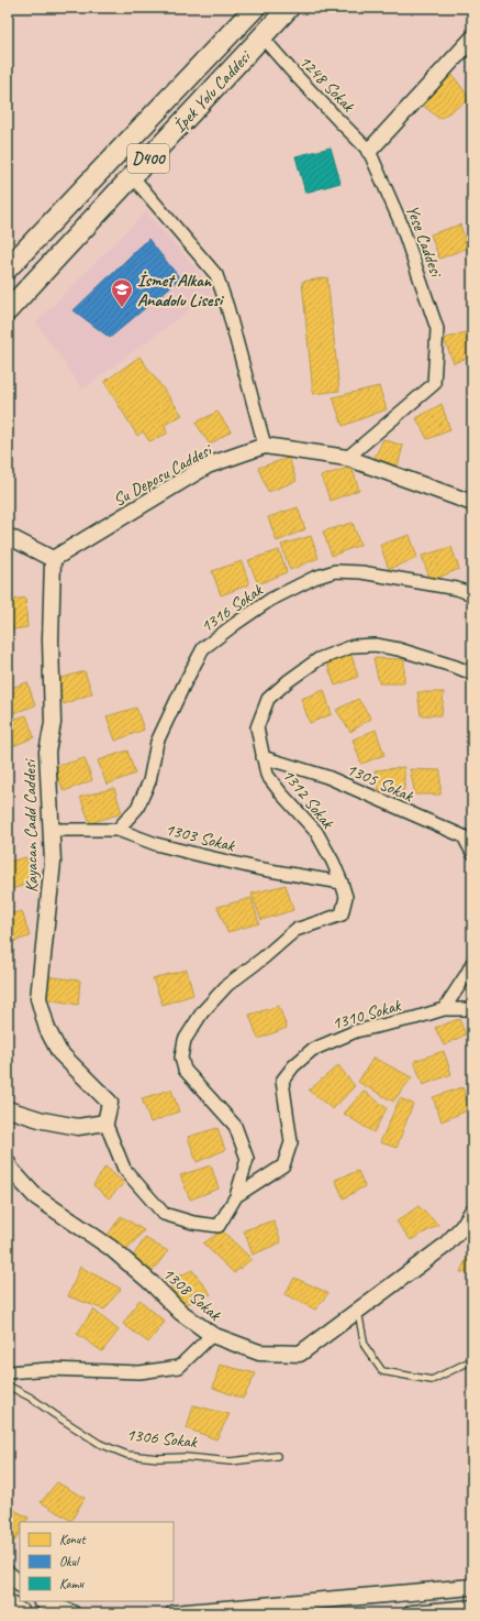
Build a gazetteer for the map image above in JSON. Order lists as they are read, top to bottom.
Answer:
{
  "streets": {
    "highway": ["İpek Yolu Caddesi", "D400"],
    "street": [
      "1248 Sokak",
      "Yese Caddesi",
      "Su Deposu Caddesi",
      "1316 Sokak",
      "1305 Sokak",
      "1312 Sokak",
      "Kayacan Cadd Caddesi",
      "1303 Sokak",
      "1310 Sokak",
      "1308 Sokak"
    ],
    "lane": ["1306 Sokak"]
  },
  "crossings": [
    ["1248 Sokak", "İpek Yolu Caddesi"],
    ["1248 Sokak", "Yese Caddesi"],
    ["Yese Caddesi", "Su Deposu Caddesi"],
    ["Su Deposu Caddesi", "Kayacan Cadd Caddesi"],
    ["1316 Sokak", "1303 Sokak"],
    ["1305 Sokak", "1312 Sokak"],
    ["1312 Sokak", "1303 Sokak"],
    ["1312 Sokak", "1310 Sokak"],
    ["Kayacan Cadd Caddesi", "1303 Sokak"],
    ["Kayacan Cadd Caddesi", "1310 Sokak"]
  ],
  "places": {
    "school or university": ["İsmet Alkan Anadolu Lisesi"]
  },
  "legend": ["Konut", "Okul", "Kamu"]
}
